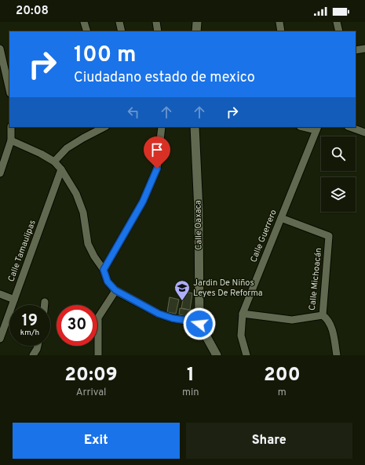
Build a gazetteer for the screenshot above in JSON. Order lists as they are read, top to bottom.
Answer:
{
  "streets": {
    "street": [
      "Calle Oaxaca",
      "Calle Guerrero",
      "Calle Tamaulipas",
      "Calle Michoacán"
    ]
  },
  "crossings": [
    ["Calle Guerrero", "Calle Michoacán"]
  ],
  "places": {
    "school or university": ["Jardin De Niños Leyes De Reforma"]
  },
  "page": {
    "status": "20:08",
    "turn": ["100 m", "Ciudadano estado de mexico"],
    "speed": "19 km/h",
    "limit": "30",
    "eta": [
      "20:09",
      "Arrival",
      "1",
      "min",
      "200",
      "m"
    ],
    "buttons": ["Exit", "Share"]
  }
}
